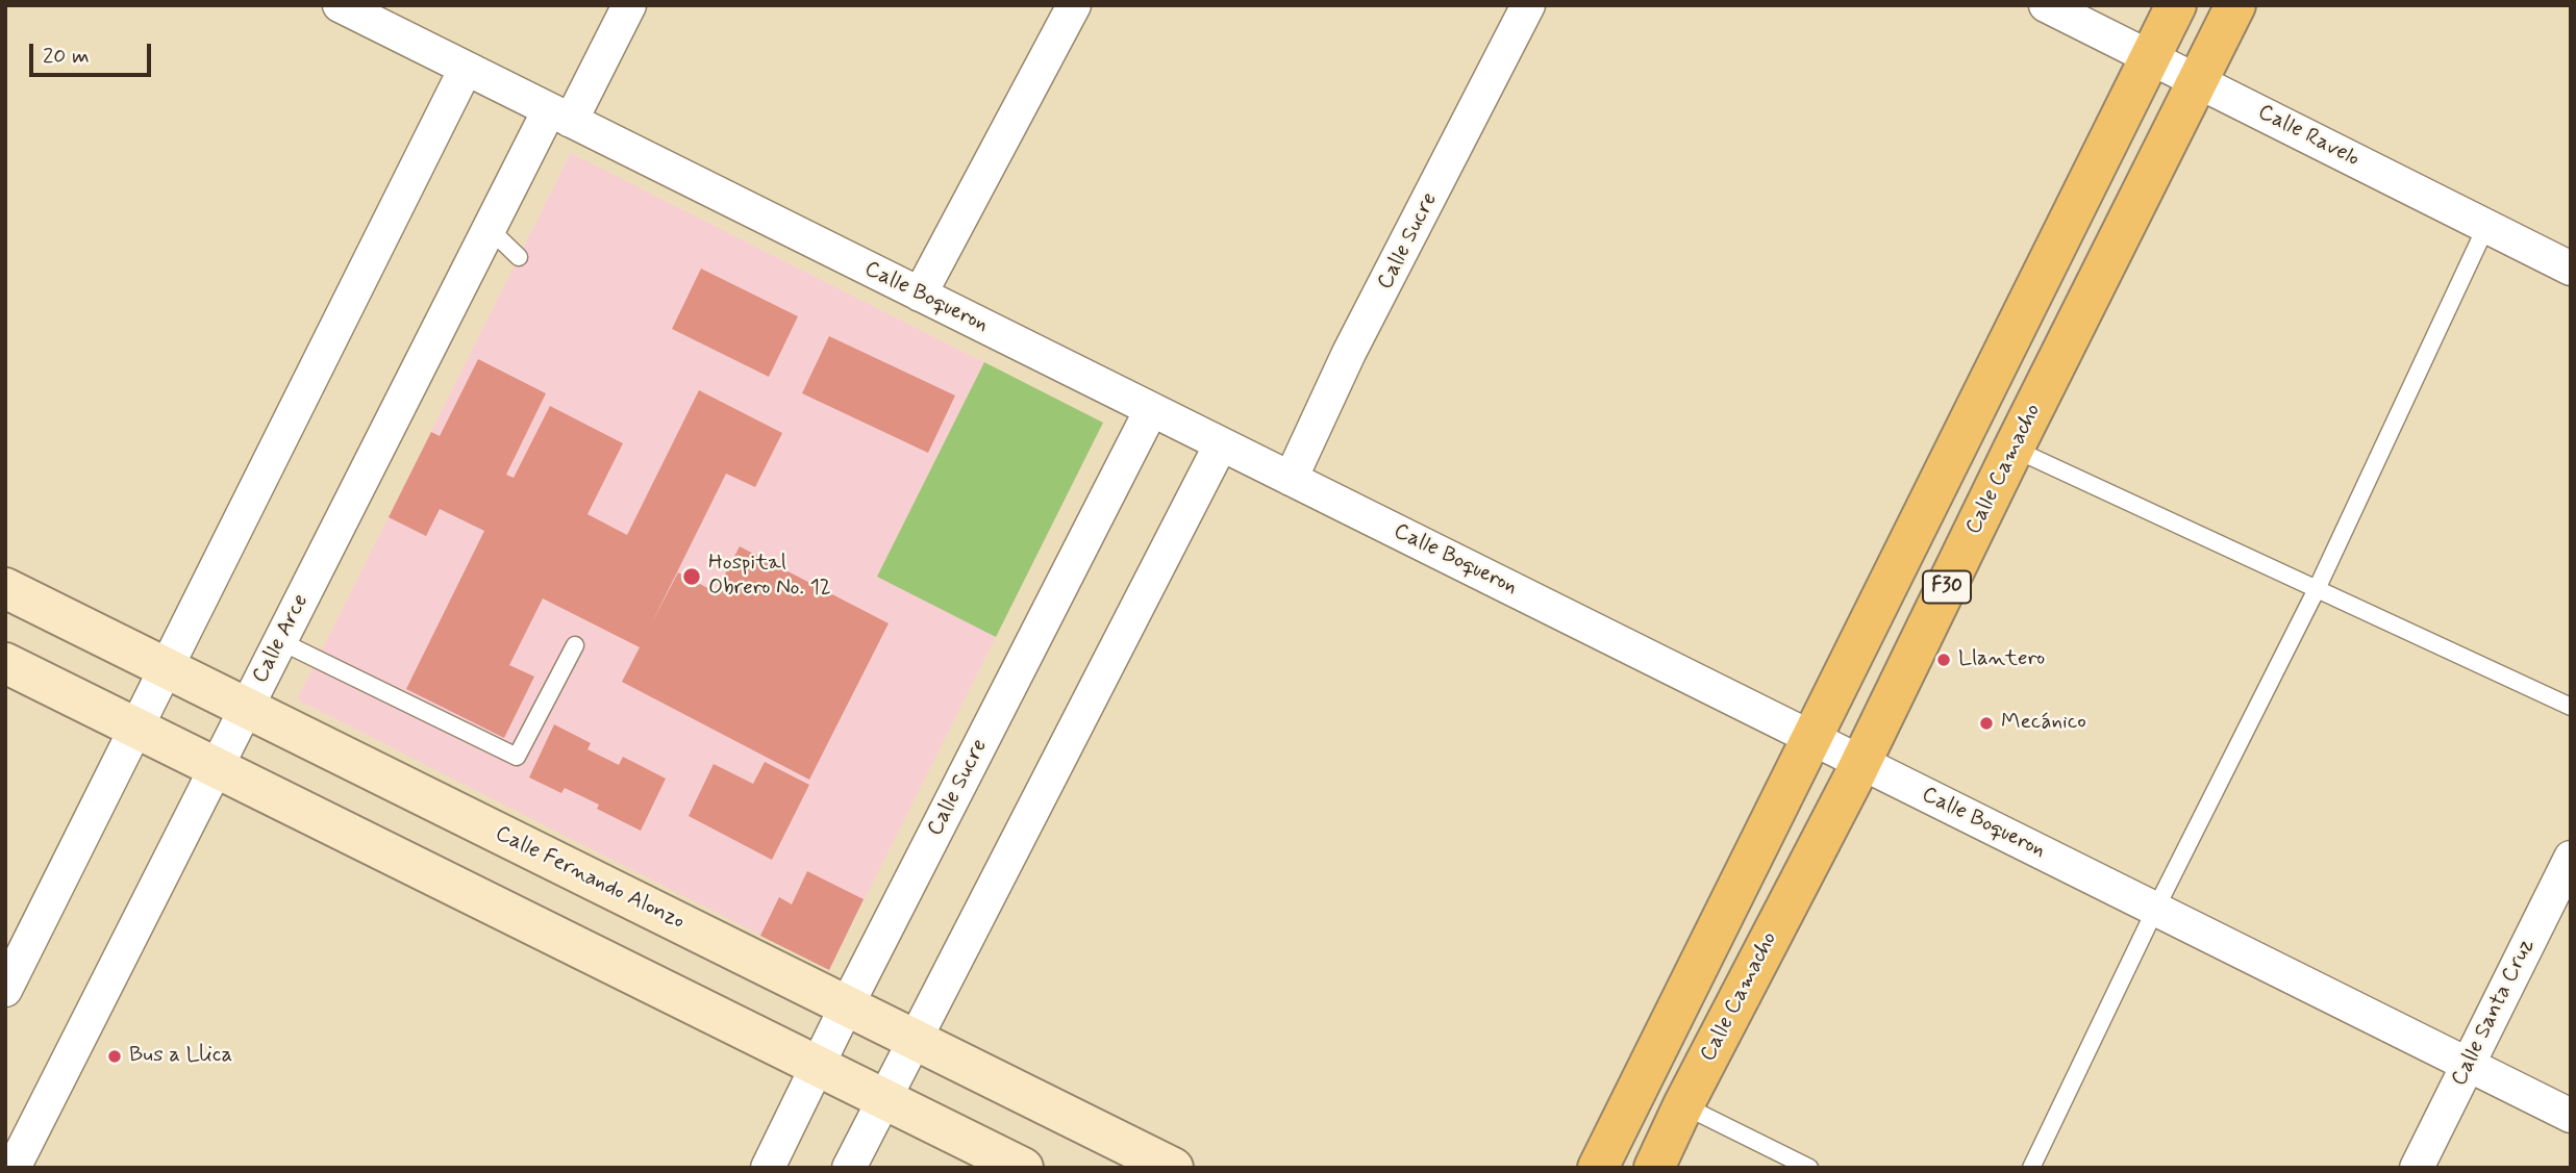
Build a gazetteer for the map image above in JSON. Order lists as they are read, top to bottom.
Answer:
{
  "streets": {
    "highway": ["Calle Camacho", "F30"],
    "main road": ["Calle Fernando Alonzo"],
    "street": [
      "Calle Ravelo",
      "Calle Sucre",
      "Calle Boqueron",
      "Calle Arce",
      "Calle Santa Cruz"
    ]
  },
  "crossings": [
    ["Calle Ravelo", "Calle Camacho"],
    ["Calle Ravelo", "F30"],
    ["Calle Sucre", "Calle Boqueron"],
    ["Calle Sucre", "Calle Fernando Alonzo"],
    ["Calle Boqueron", "Calle Camacho"],
    ["Calle Boqueron", "F30"],
    ["Calle Boqueron", "Calle Arce"],
    ["Calle Boqueron", "Calle Santa Cruz"],
    ["Calle Arce", "Calle Fernando Alonzo"]
  ],
  "places": [
    "Hospital Obrero No. 12",
    "Llantero",
    "Mecánico",
    "Bus a Llica"
  ],
  "scale_bar": "20 m"
}
